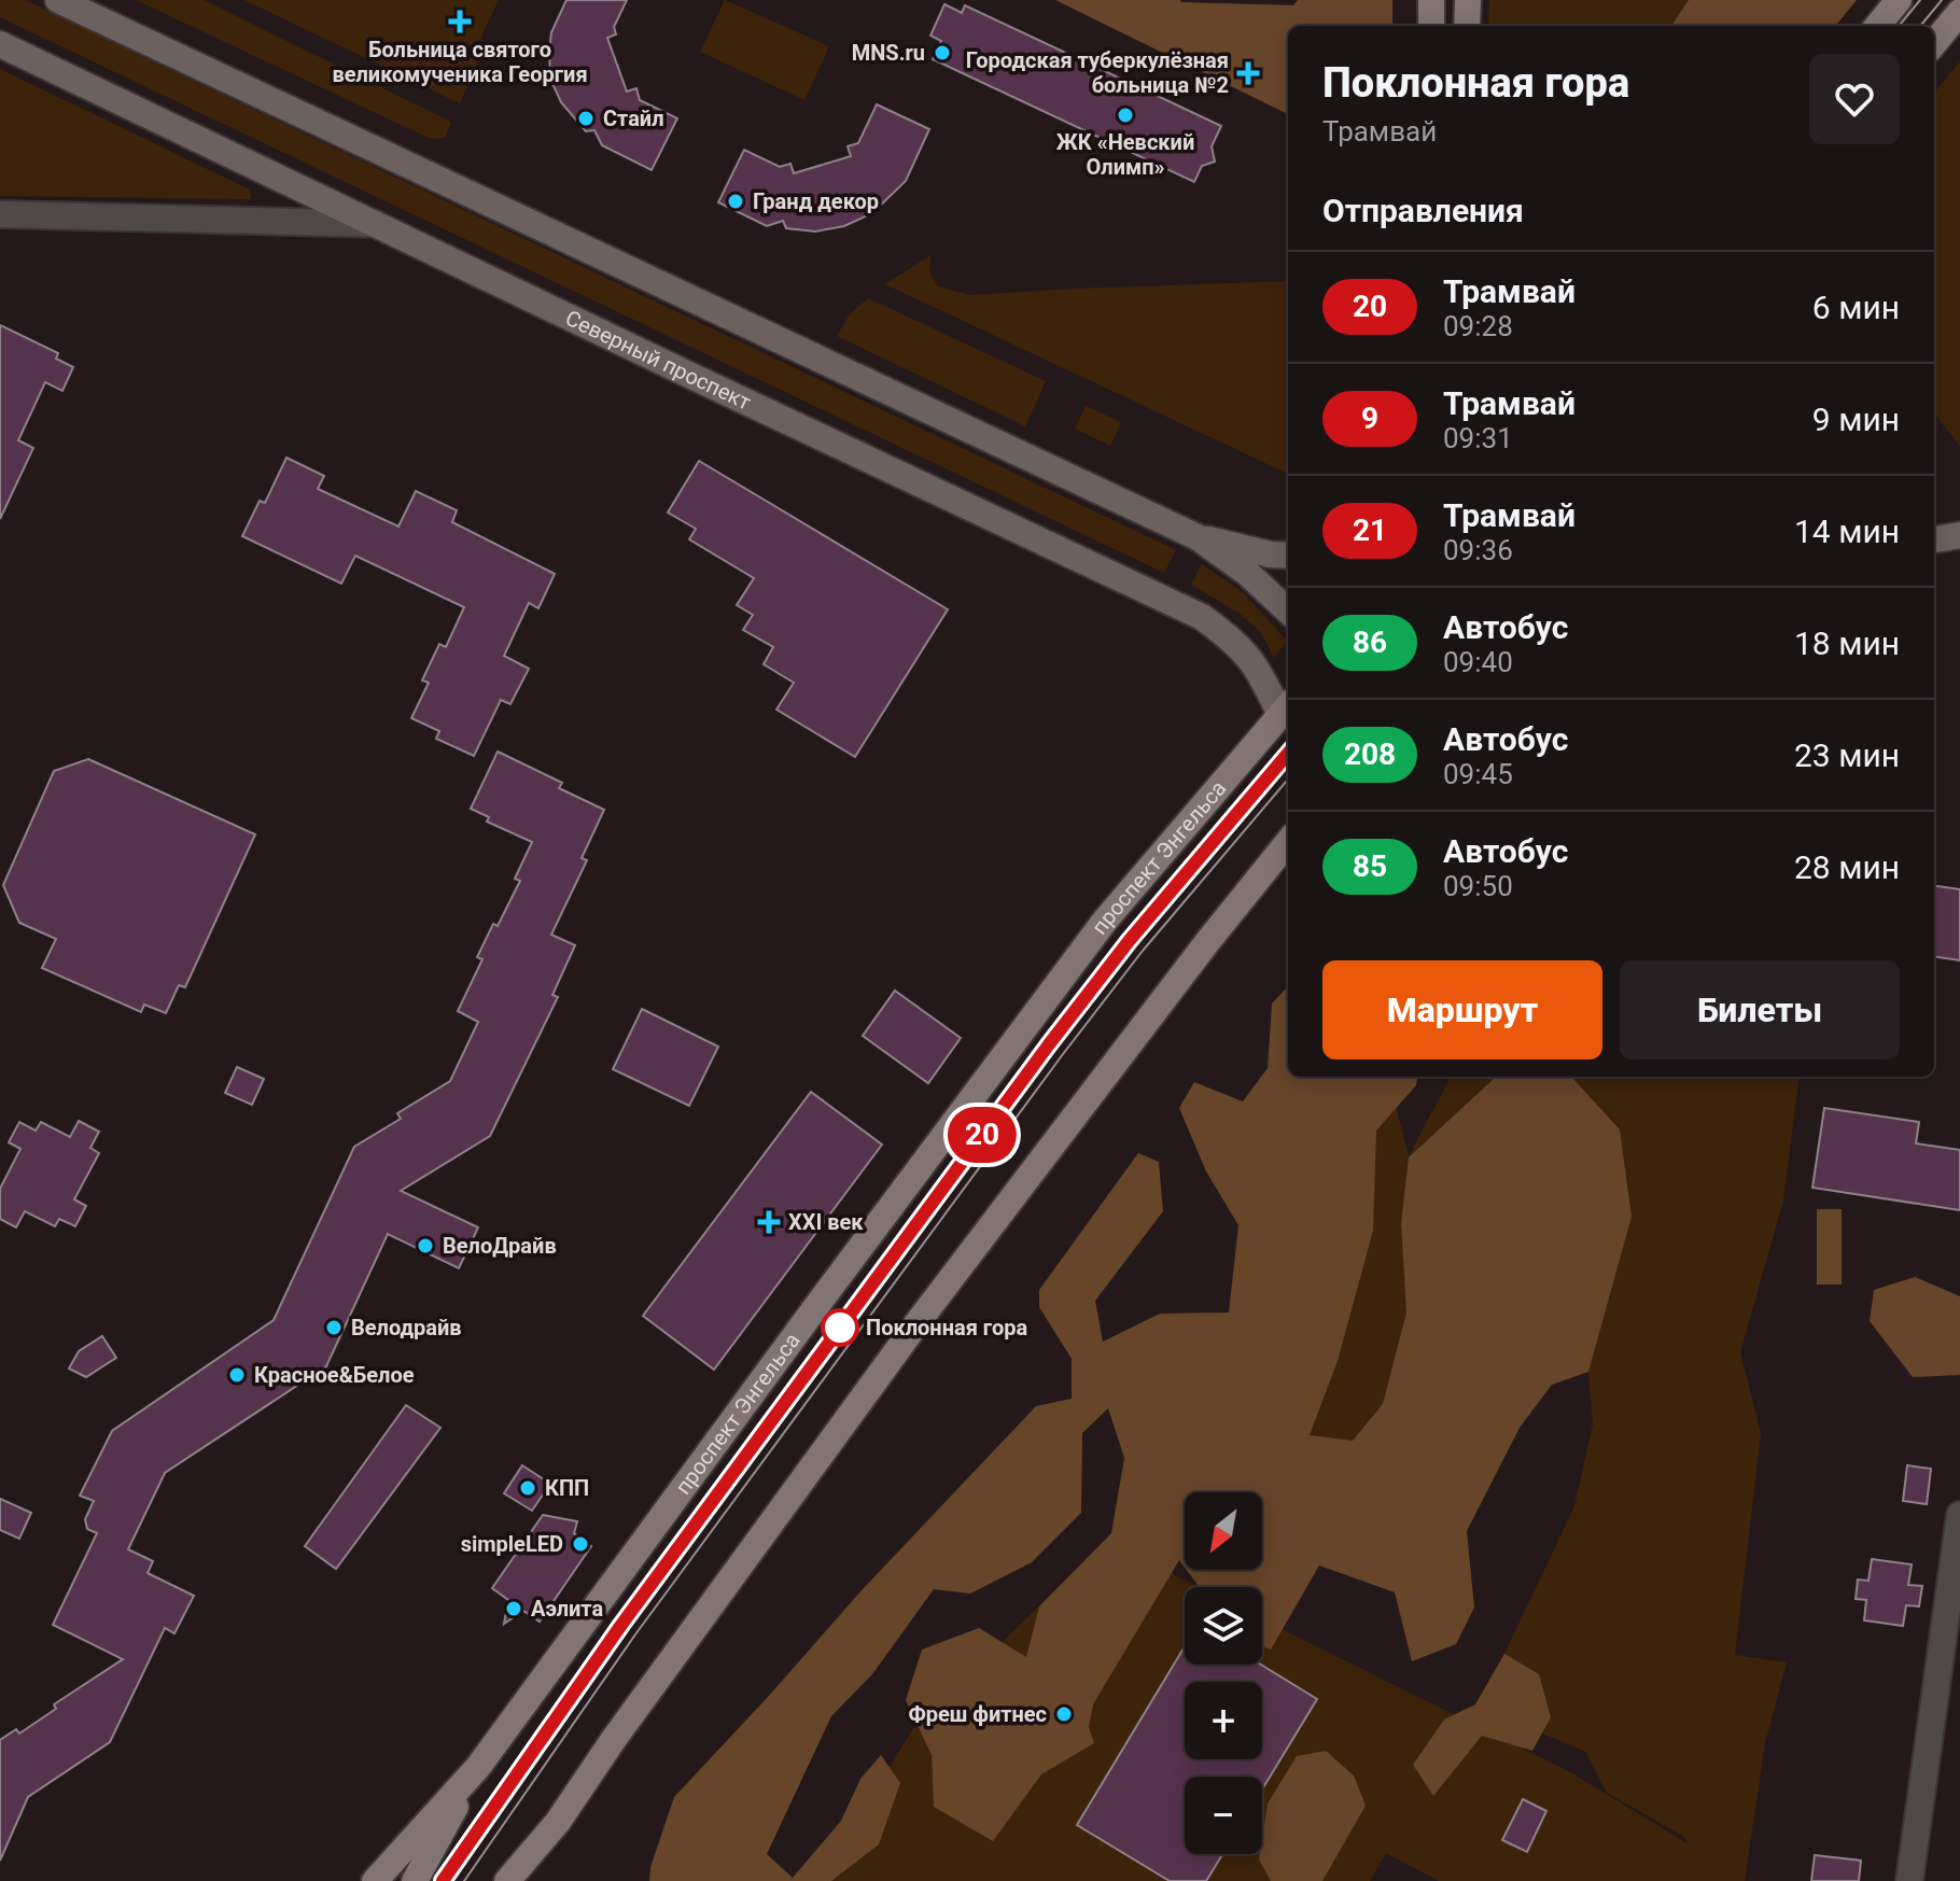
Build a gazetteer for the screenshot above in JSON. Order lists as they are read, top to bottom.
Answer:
{
  "streets": {
    "main road": ["Северный проспект", "проспект Энгельса"]
  },
  "crossings": [
    ["Северный проспект", "проспект Энгельса"]
  ],
  "places": {
    "health": ["Больница святого великомученика Георгия", "Городская туберкулёзная больница №2", "XXI век"],
    "other": [
      "MNS.ru",
      "ЖК «Невский Олимп»",
      "Стайл",
      "Гранд декор",
      "ВелоДрайв",
      "Велодрайв",
      "Поклонная гора",
      "Красное&Белое",
      "КПП",
      "simpleLED",
      "Аэлита",
      "Фреш фитнес"
    ]
  },
  "lines": ["tram line 20"],
  "north": "bottom left",
  "page": {
    "on_map": "20",
    "heading": [
      ["Поклонная гора", "Трамвай"],
      "Отправления"
    ],
    "list": [
      {
        "mark": "20",
        "name": "Трамвай",
        "note": "09:28",
        "value": "6 мин"
      },
      {
        "mark": "9",
        "name": "Трамвай",
        "note": "09:31",
        "value": "9 мин"
      },
      {
        "mark": "21",
        "name": "Трамвай",
        "note": "09:36",
        "value": "14 мин"
      },
      {
        "mark": "86",
        "name": "Автобус",
        "note": "09:40",
        "value": "18 мин"
      },
      {
        "mark": "208",
        "name": "Автобус",
        "note": "09:45",
        "value": "23 мин"
      },
      {
        "mark": "85",
        "name": "Автобус",
        "note": "09:50",
        "value": "28 мин"
      }
    ],
    "buttons": ["Маршрут", "Билеты"],
    "map_buttons": ["+", "−"]
  }
}
